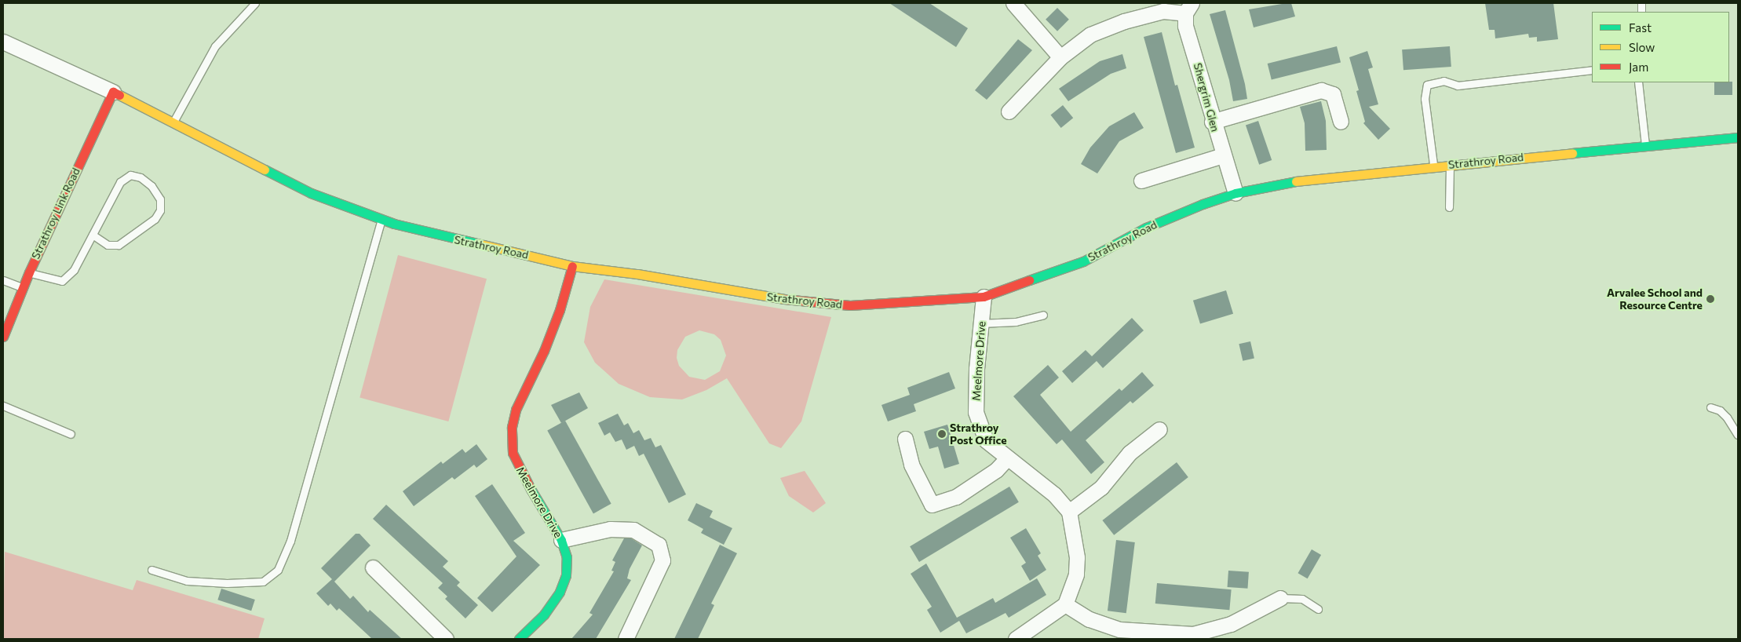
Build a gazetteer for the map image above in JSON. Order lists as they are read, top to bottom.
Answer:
{
  "streets": {
    "street": [
      "Shergrim Glen",
      "Strathroy Road",
      "Strathroy Link Road",
      "Meelmore Drive"
    ]
  },
  "crossings": [
    ["Shergrim Glen", "Strathroy Road"],
    ["Strathroy Road", "Strathroy Link Road"],
    ["Strathroy Road", "Meelmore Drive"]
  ],
  "places": ["Arvalee School and Resource Centre", "Strathroy Post Office"],
  "legend": ["Fast", "Slow", "Jam"]
}
